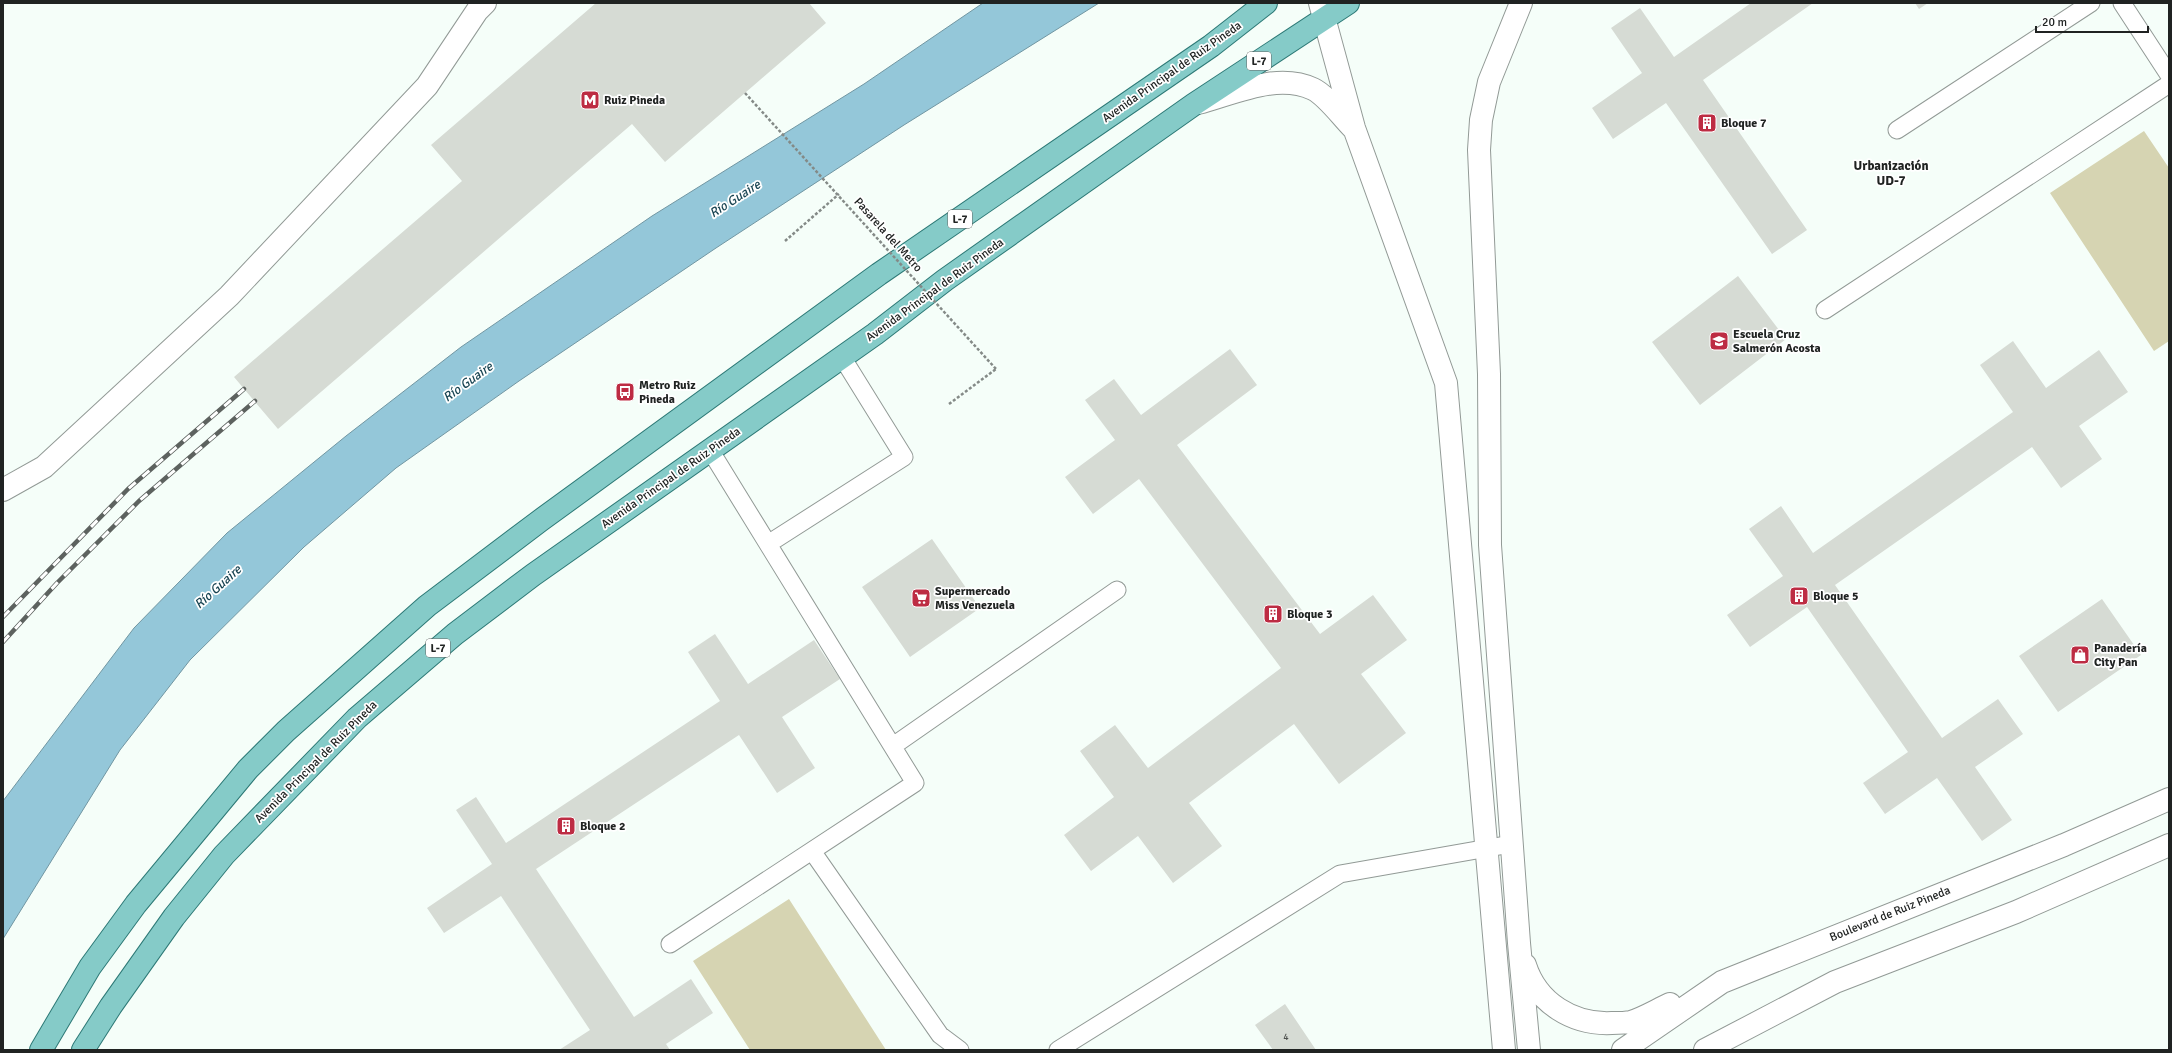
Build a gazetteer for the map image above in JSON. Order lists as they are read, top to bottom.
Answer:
{
  "streets": {
    "main road": ["L-7", "Avenida Principal de Ruiz Pineda"],
    "street": ["Boulevard de Ruiz Pineda"],
    "path": ["Pasarela del Metro"]
  },
  "districts": ["Urbanización UD-7"],
  "water": ["Río Guaire"],
  "places": {
    "metro station": ["Ruiz Pineda"],
    "building": [
      "Bloque 7",
      "Bloque 5",
      "Bloque 3",
      "Bloque 2"
    ],
    "school or university": ["Escuela Cruz Salmerón Acosta"],
    "bus stop": ["Metro Ruiz Pineda"],
    "supermarket": ["Supermercado Miss Venezuela"],
    "shop": ["Panadería City Pan"]
  },
  "house_numbers": ["4"],
  "scale_bar": "20 m"
}
